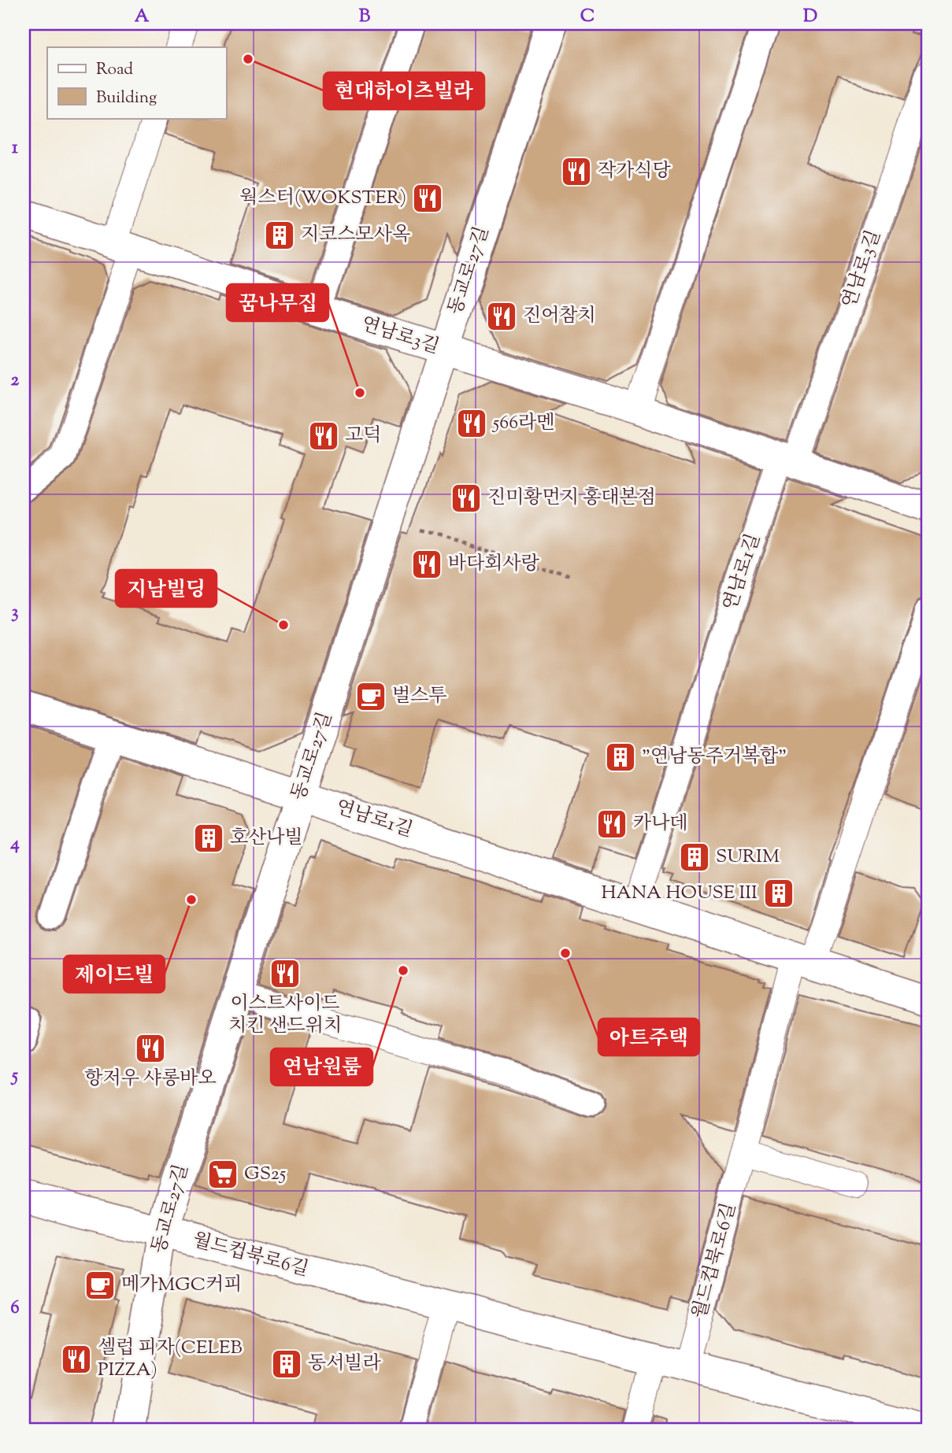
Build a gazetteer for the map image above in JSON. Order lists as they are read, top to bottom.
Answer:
{
  "streets": {
    "street": [
      "연남로3길",
      "동교로27길",
      "연남로1길",
      "월드컵북로6길"
    ]
  },
  "crossings": [
    ["연남로3길", "동교로27길"],
    ["연남로3길", "연남로1길"],
    ["동교로27길", "연남로1길"],
    ["동교로27길", "월드컵북로6길"],
    ["연남로1길", "월드컵북로6길"]
  ],
  "places": {
    "other": [
      "현대하이츠빌라",
      "꿈나무집",
      "지남빌딩",
      "제이드빌",
      "아트주택",
      "연남원룸"
    ],
    "restaurant": [
      "작가식당",
      "웍스터(WOKSTER)",
      "진어참치",
      "566라멘",
      "고덕",
      "진미황먼지 홍대본점",
      "바다회사랑",
      "카나데",
      "이스트사이드 치킨 샌드위치",
      "항저우 샤롱바오",
      "셀럽 피자(CELEB PIZZA)"
    ],
    "building": [
      "지코스모사옥",
      "\"연남동주거복합\"",
      "호산나빌",
      "SURIM",
      "HANA HOUSE III",
      "동서빌라"
    ],
    "cafe": ["벌스투", "메가MGC커피"],
    "supermarket": ["GS25"]
  },
  "legend": ["Road", "Building"],
  "grid": {
    "columns": [
      "A",
      "B",
      "C",
      "D"
    ],
    "rows": [
      "1",
      "2",
      "3",
      "4",
      "5",
      "6"
    ]
  }
}
